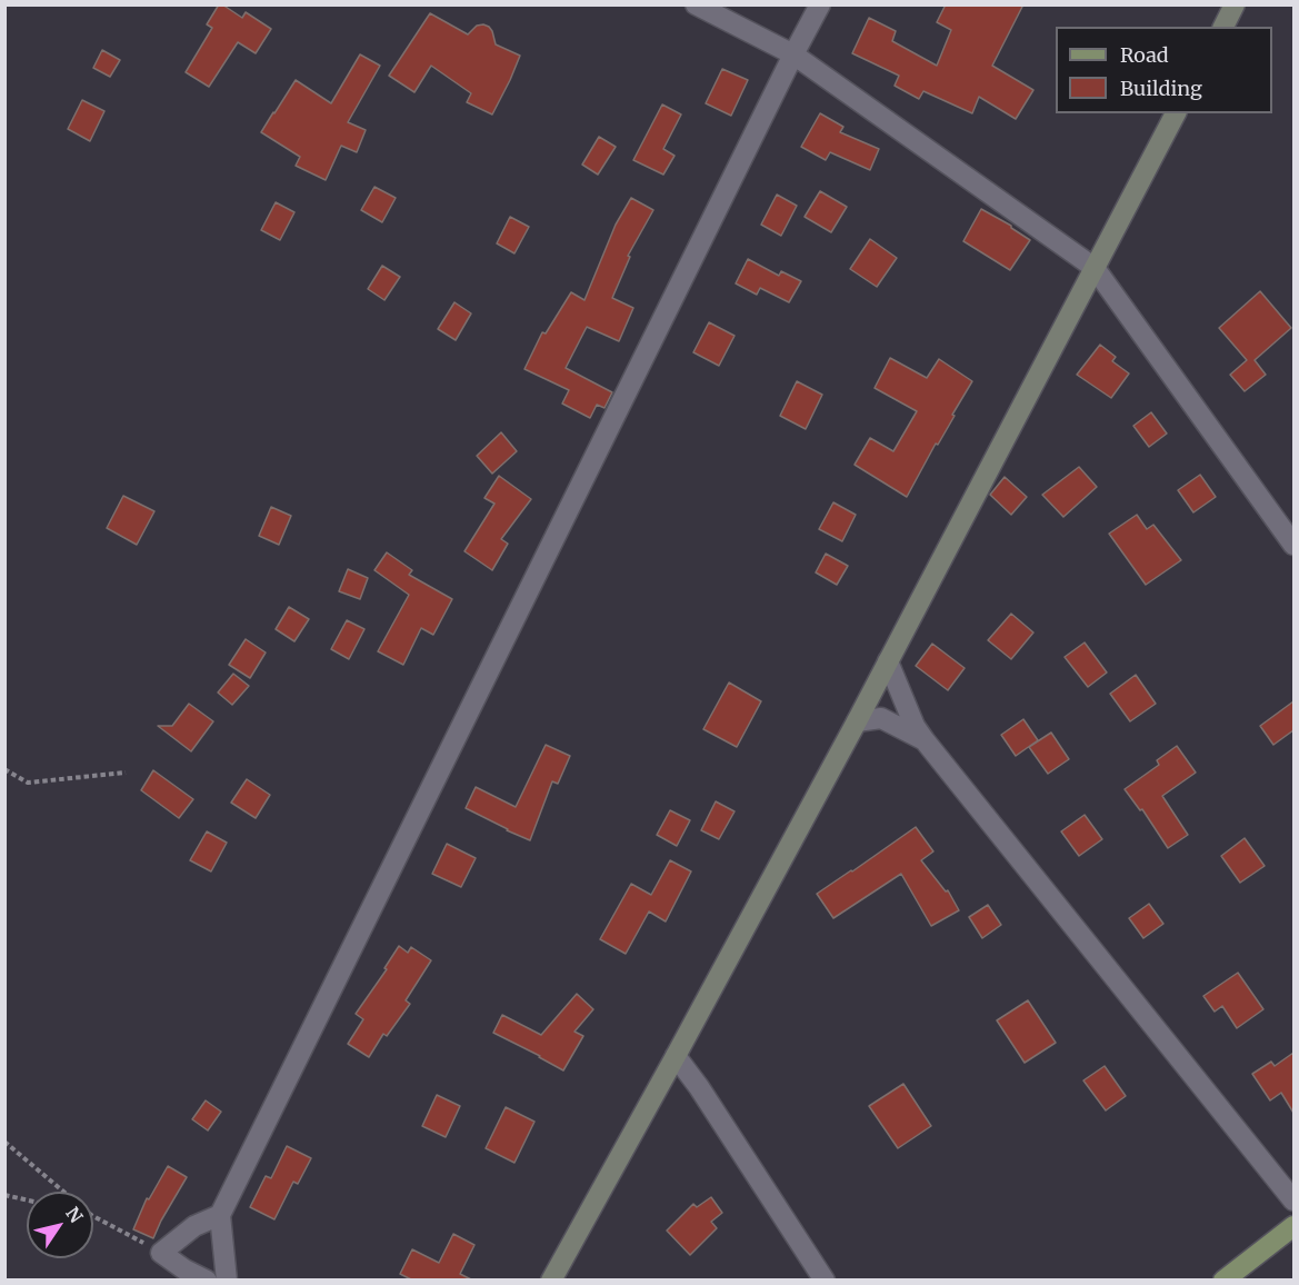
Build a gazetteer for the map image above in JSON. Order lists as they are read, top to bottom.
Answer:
{
  "legend": ["Road", "Building"],
  "north": "top right"
}
